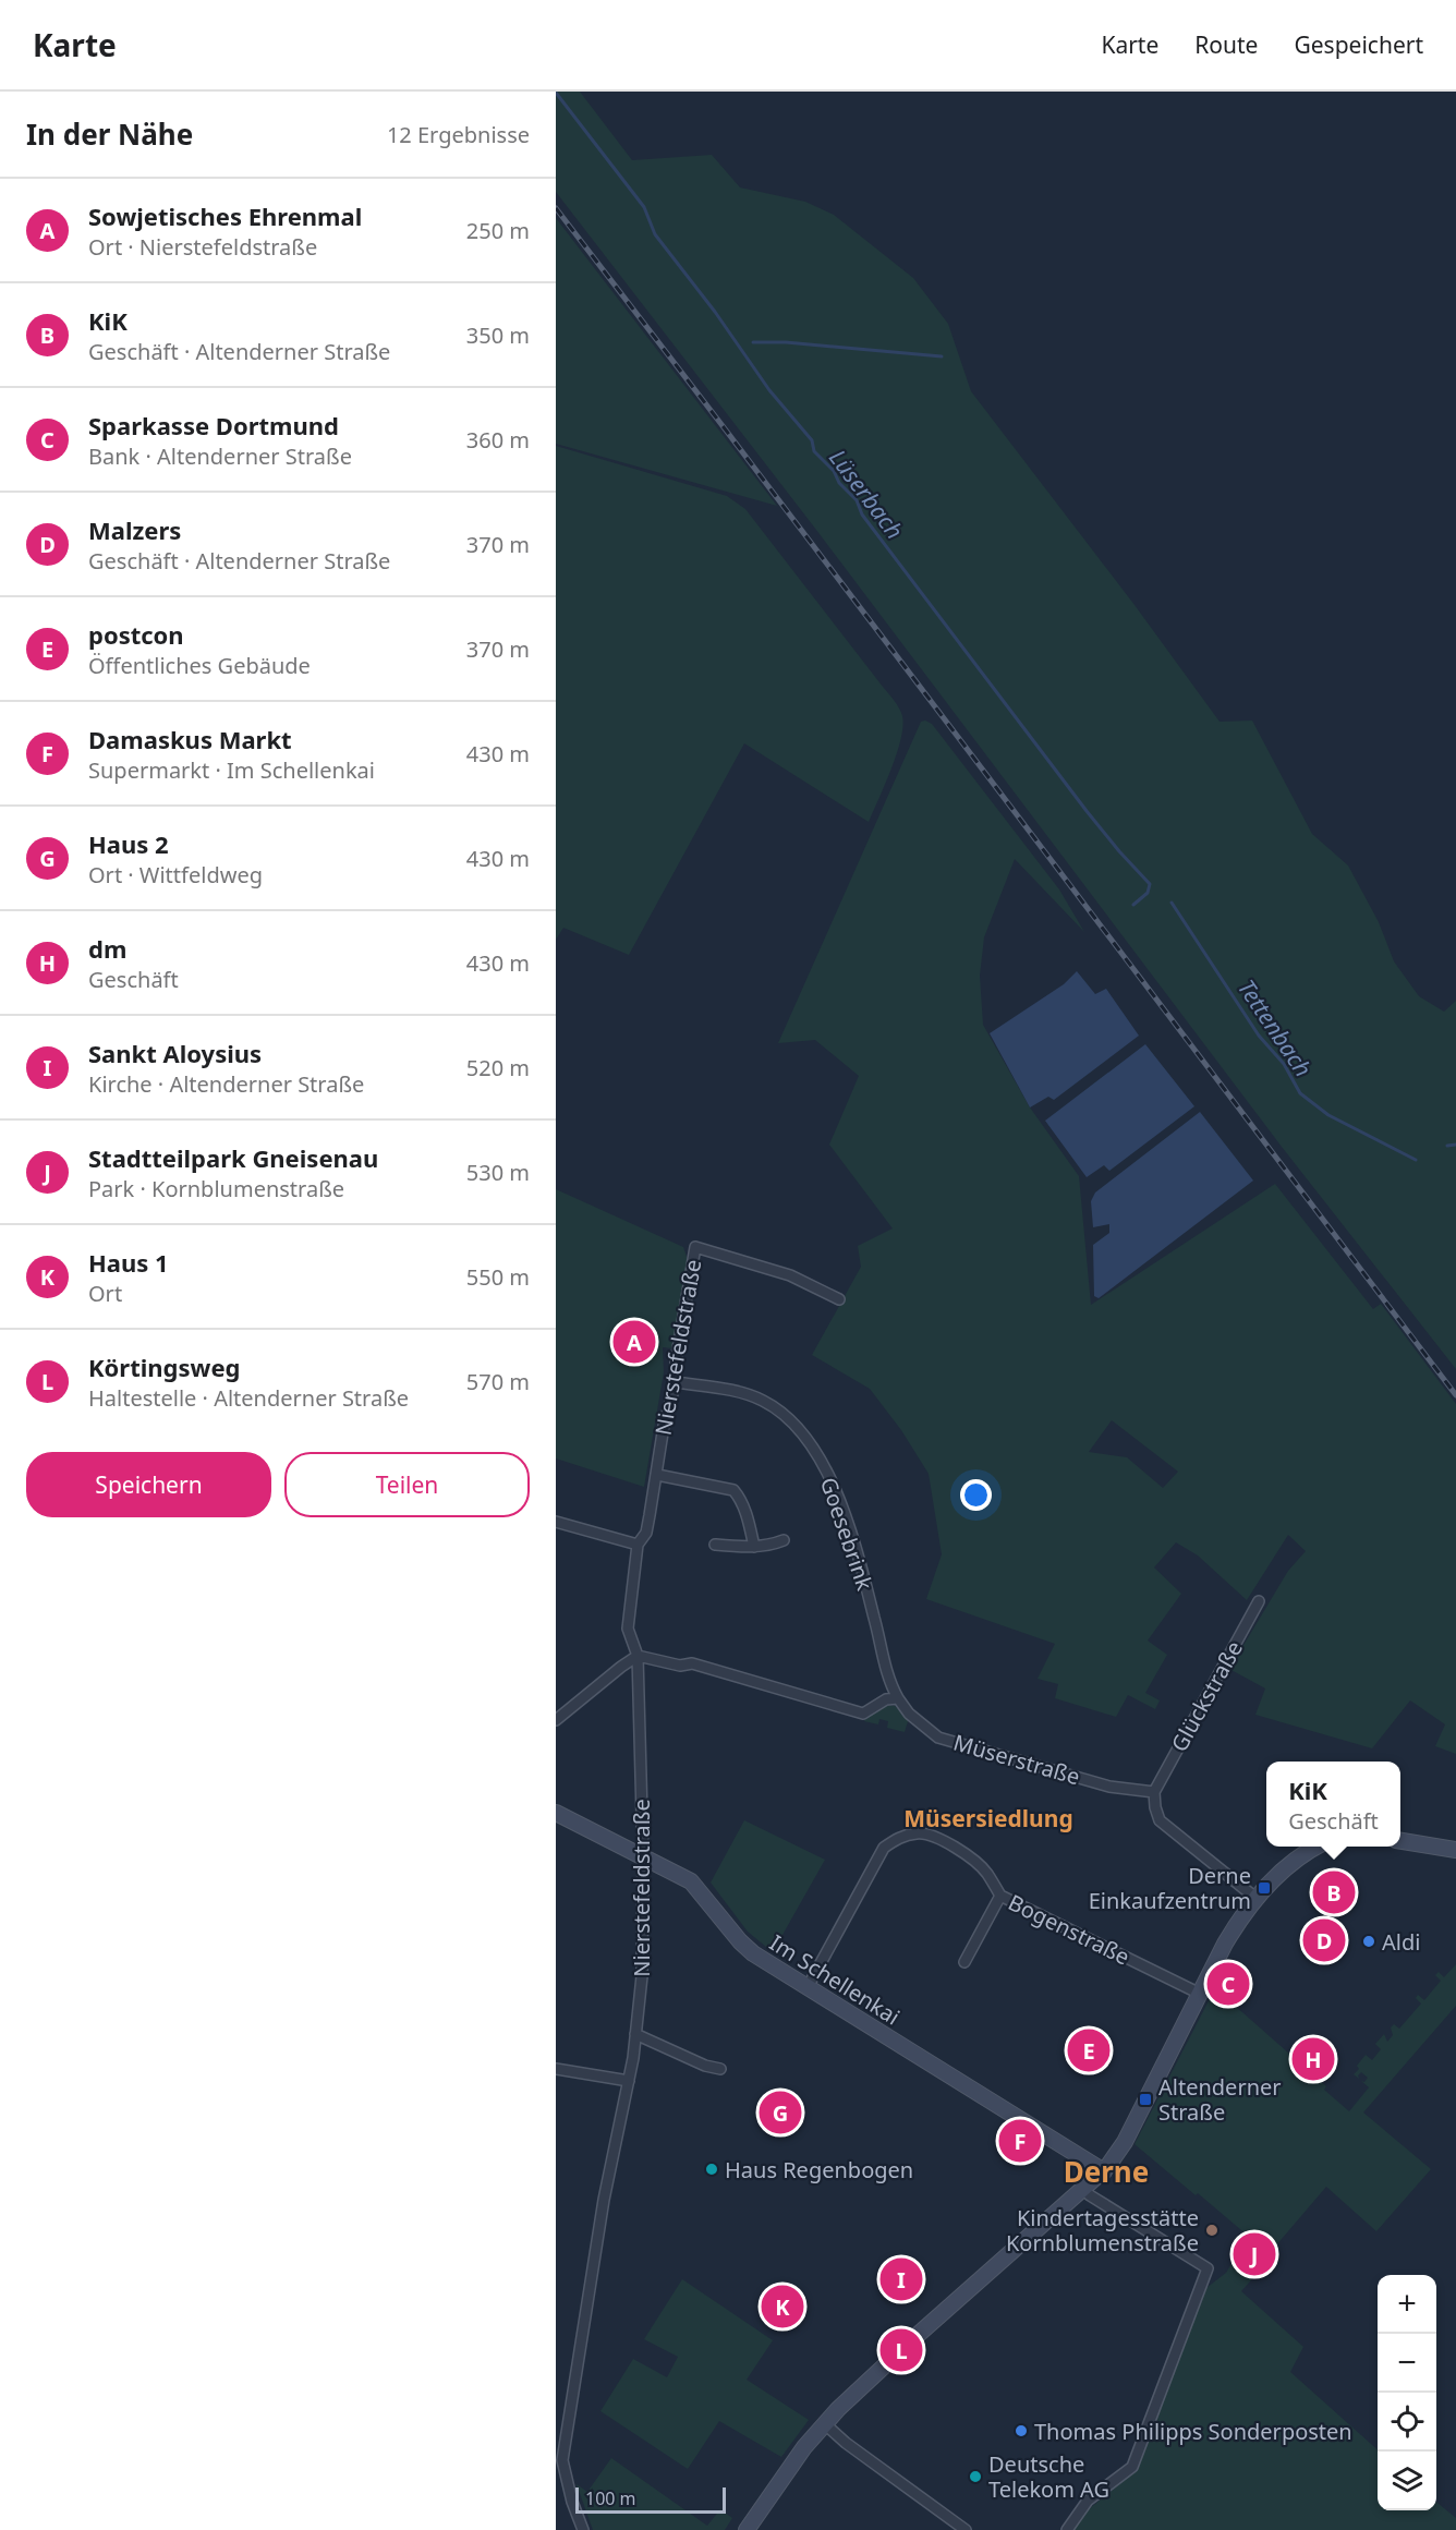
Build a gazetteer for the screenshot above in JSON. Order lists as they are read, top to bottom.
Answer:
{
  "streets": {
    "main road": ["Im Schellenkai"],
    "street": [
      "Nierstefeldstraße",
      "Goesebrink",
      "Glückstraße",
      "Müserstraße",
      "Bogenstraße"
    ]
  },
  "crossings": [
    ["Nierstefeldstraße", "Goesebrink"],
    ["Nierstefeldstraße", "Im Schellenkai"],
    ["Goesebrink", "Müserstraße"],
    ["Glückstraße", "Müserstraße"],
    ["Bogenstraße", "Im Schellenkai"]
  ],
  "districts": ["Müsersiedlung", "Derne"],
  "water": ["Lüserbach", "Tettenbach"],
  "places": {
    "transit": ["Derne Einkaufzentrum", "Altenderner Straße"],
    "other": [
      "Aldi",
      "Haus Regenbogen",
      "Kindertagesstätte Kornblumenstraße",
      "Thomas Philipps Sonderposten",
      "Deutsche Telekom AG"
    ]
  },
  "scale_bar": "100 m",
  "page": {
    "header": "Karte",
    "nav": ["Karte", "Route", "Gespeichert"],
    "heading": ["In der Nähe", "12 Ergebnisse"],
    "list": [
      {
        "mark": "A",
        "name": "Sowjetisches Ehrenmal",
        "note": "Ort · Nierstefeldstraße",
        "value": "250 m"
      },
      {
        "mark": "B",
        "name": "KiK",
        "note": "Geschäft · Altenderner Straße",
        "value": "350 m"
      },
      {
        "mark": "C",
        "name": "Sparkasse Dortmund",
        "note": "Bank · Altenderner Straße",
        "value": "360 m"
      },
      {
        "mark": "D",
        "name": "Malzers",
        "note": "Geschäft · Altenderner Straße",
        "value": "370 m"
      },
      {
        "mark": "E",
        "name": "postcon",
        "note": "Öffentliches Gebäude",
        "value": "370 m"
      },
      {
        "mark": "F",
        "name": "Damaskus Markt",
        "note": "Supermarkt · Im Schellenkai",
        "value": "430 m"
      },
      {
        "mark": "G",
        "name": "Haus 2",
        "note": "Ort · Wittfeldweg",
        "value": "430 m"
      },
      {
        "mark": "H",
        "name": "dm",
        "note": "Geschäft",
        "value": "430 m"
      },
      {
        "mark": "I",
        "name": "Sankt Aloysius",
        "note": "Kirche · Altenderner Straße",
        "value": "520 m"
      },
      {
        "mark": "J",
        "name": "Stadtteilpark Gneisenau",
        "note": "Park · Kornblumenstraße",
        "value": "530 m"
      },
      {
        "mark": "K",
        "name": "Haus 1",
        "note": "Ort",
        "value": "550 m"
      },
      {
        "mark": "L",
        "name": "Körtingsweg",
        "note": "Haltestelle · Altenderner Straße",
        "value": "570 m"
      }
    ],
    "pins": [
      "A",
      "B",
      "D",
      "C",
      "E",
      "H",
      "G",
      "F",
      "J",
      "I",
      "K",
      "L"
    ],
    "buttons": ["Speichern", "Teilen"],
    "popup": ["KiK", "Geschäft"],
    "map_buttons": ["+", "−"],
    "scale": "100 m"
  }
}
